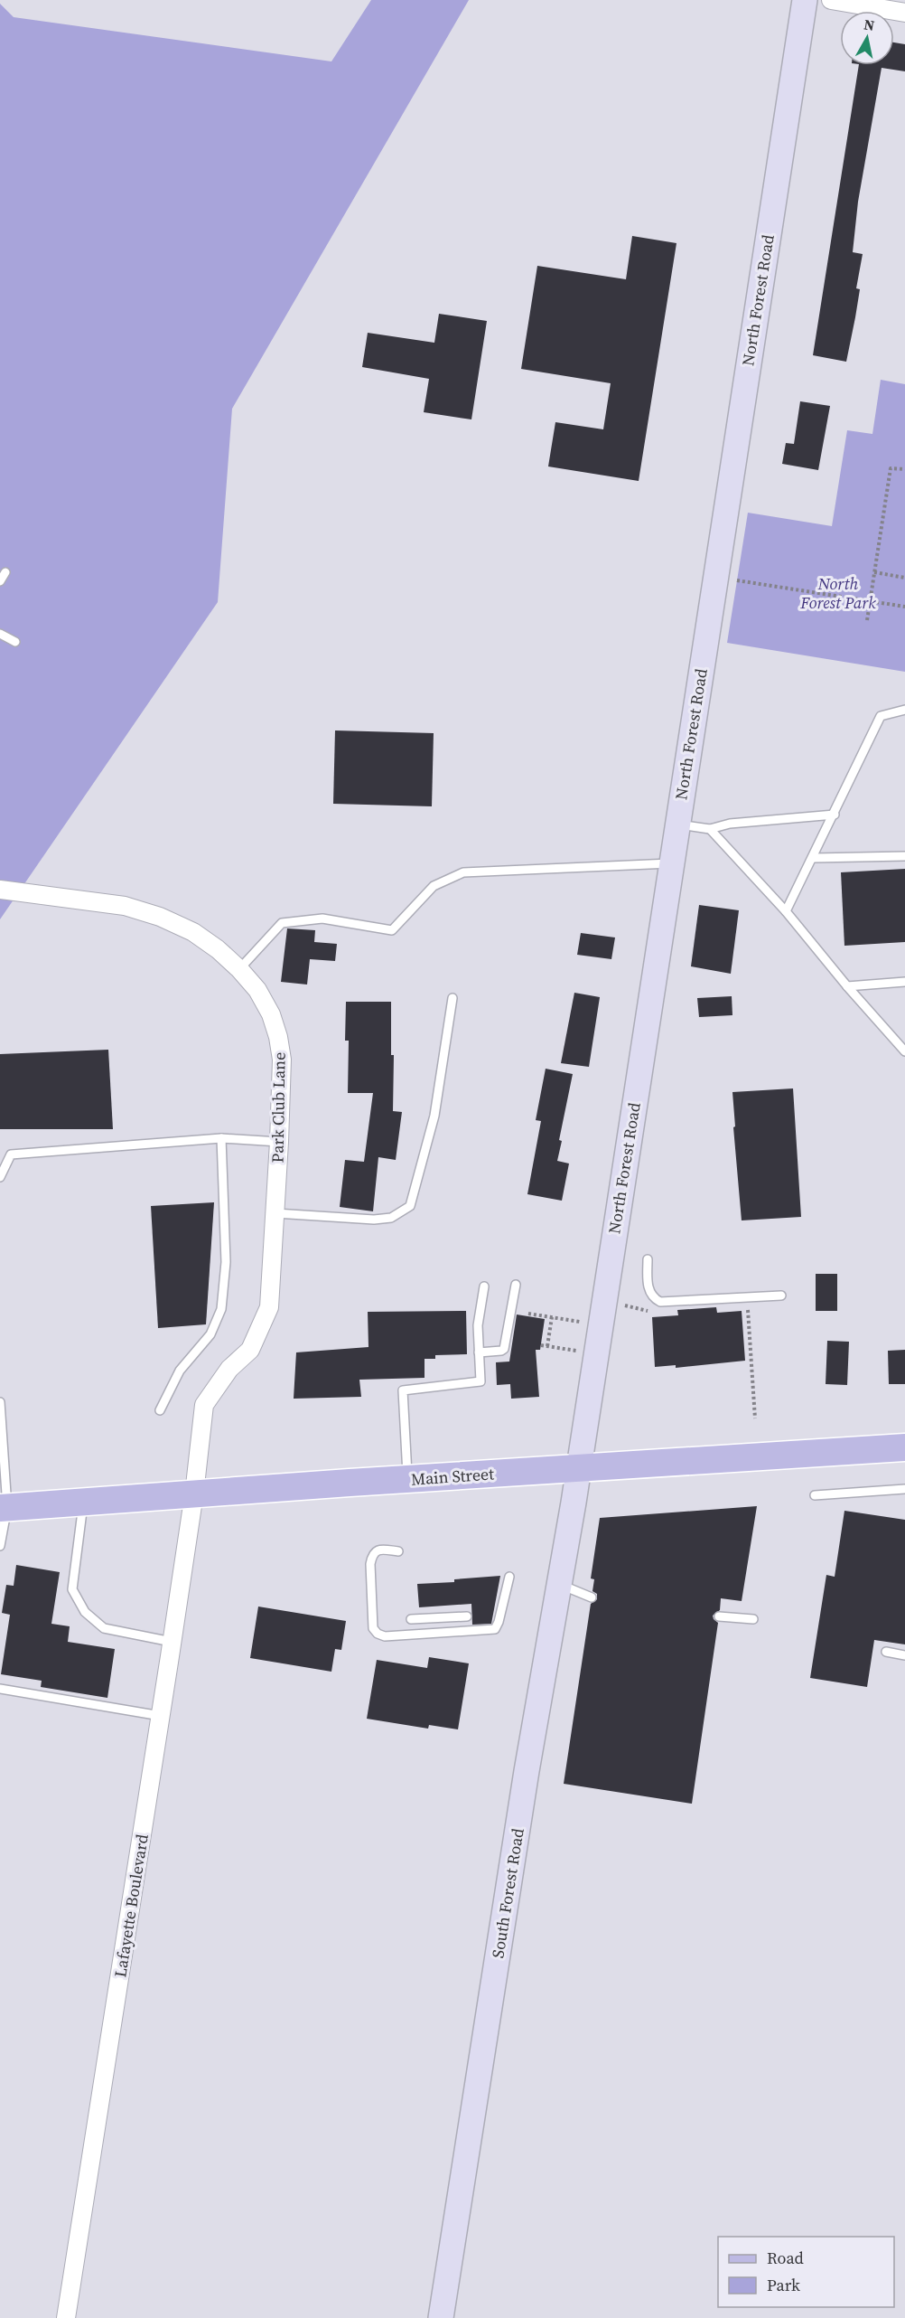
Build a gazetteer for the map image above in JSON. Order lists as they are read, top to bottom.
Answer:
{
  "streets": {
    "main road": ["Main Street"],
    "street": [
      "North Forest Road",
      "Park Club Lane",
      "South Forest Road",
      "Lafayette Boulevard"
    ]
  },
  "crossings": [
    ["North Forest Road", "Main Street"],
    ["North Forest Road", "South Forest Road"],
    ["Park Club Lane", "Main Street"],
    ["Park Club Lane", "Lafayette Boulevard"],
    ["Main Street", "South Forest Road"],
    ["Main Street", "Lafayette Boulevard"]
  ],
  "parks": ["North Forest Park"],
  "legend": ["Road", "Park"],
  "north": "top"
}
